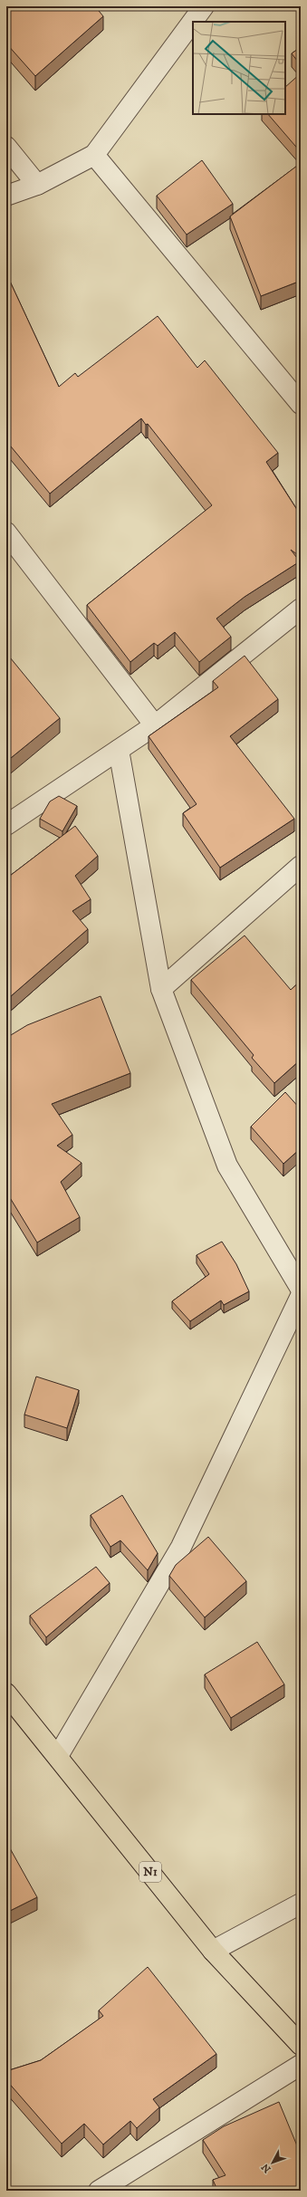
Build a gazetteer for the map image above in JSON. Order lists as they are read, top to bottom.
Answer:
{
  "streets": {
    "highway": ["N1"]
  },
  "north": "bottom left"
}
